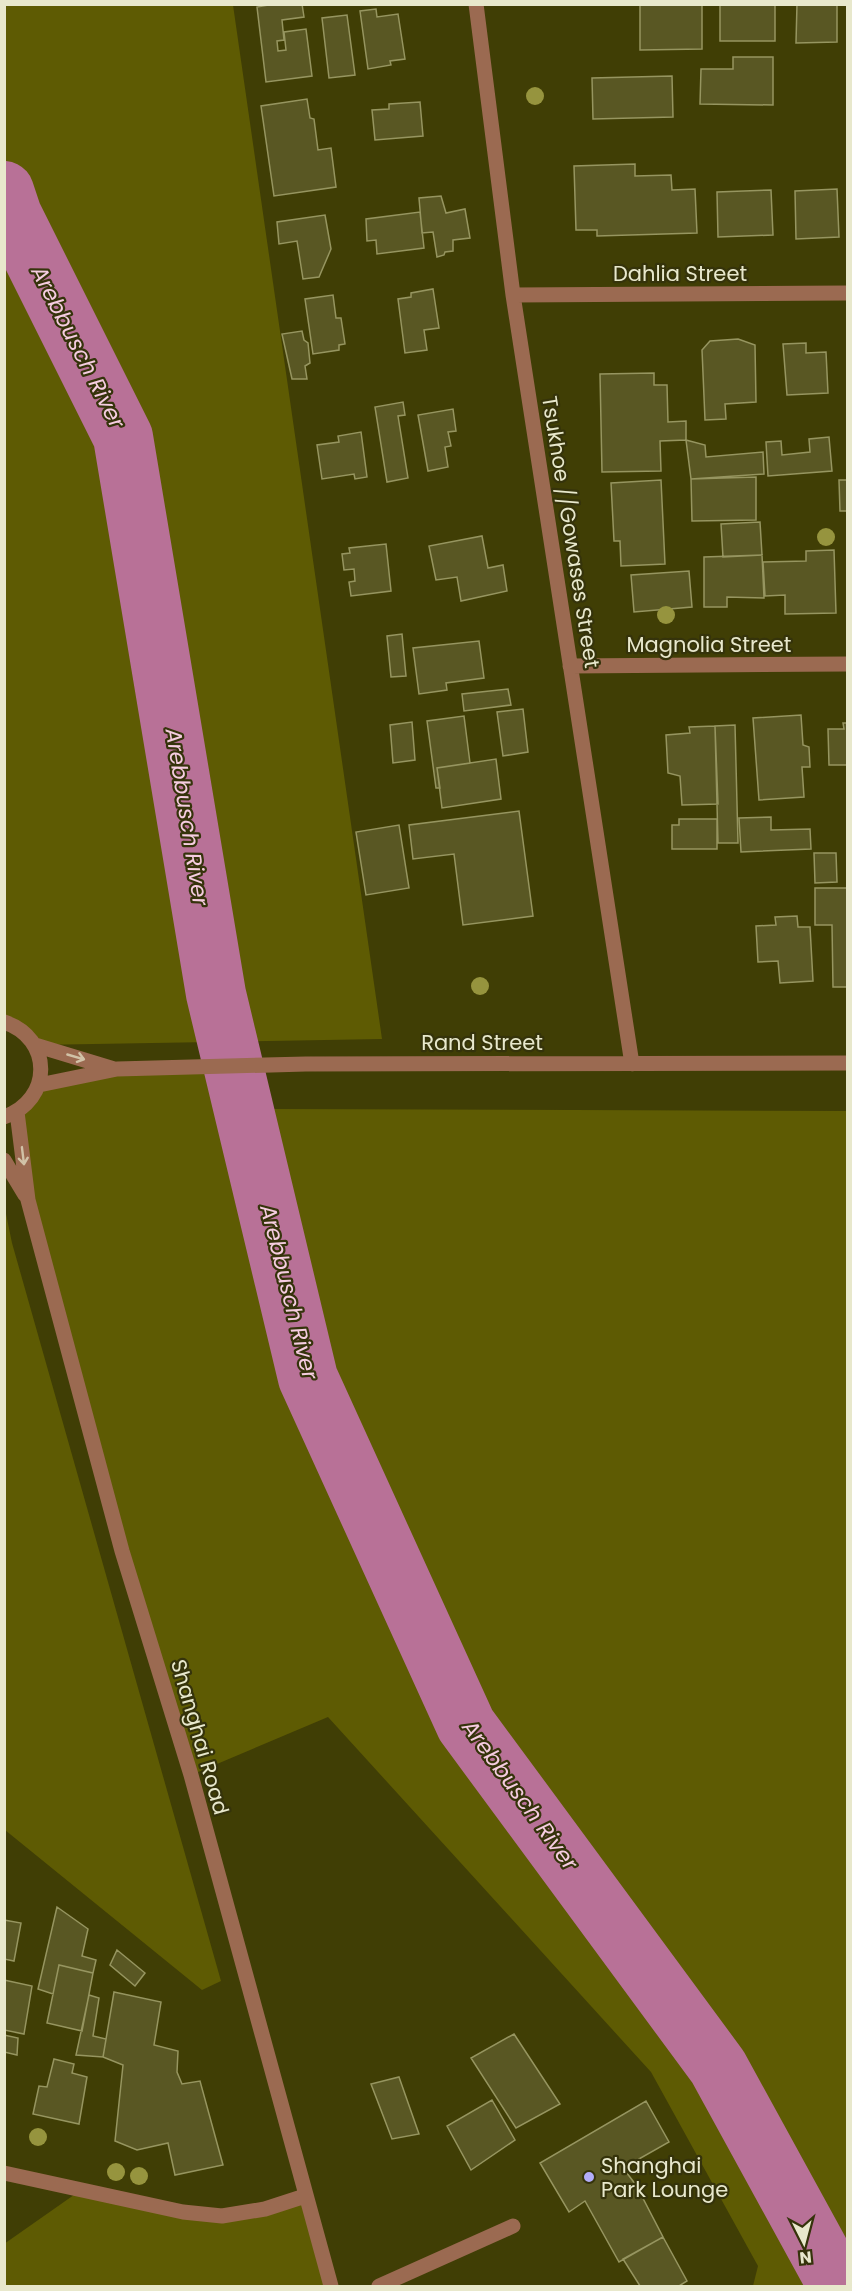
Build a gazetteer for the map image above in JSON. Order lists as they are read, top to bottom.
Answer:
{
  "streets": {
    "street": [
      "Dahlia Street",
      "Tsukhoe //Gowases Street",
      "Magnolia Street",
      "Rand Street",
      "Shanghai Road"
    ]
  },
  "crossings": [
    ["Dahlia Street", "Tsukhoe //Gowases Street"],
    ["Tsukhoe //Gowases Street", "Magnolia Street"],
    ["Tsukhoe //Gowases Street", "Rand Street"]
  ],
  "water": ["Arebbusch River"],
  "places": ["Shanghai Park Lounge"],
  "north": "bottom"
}
